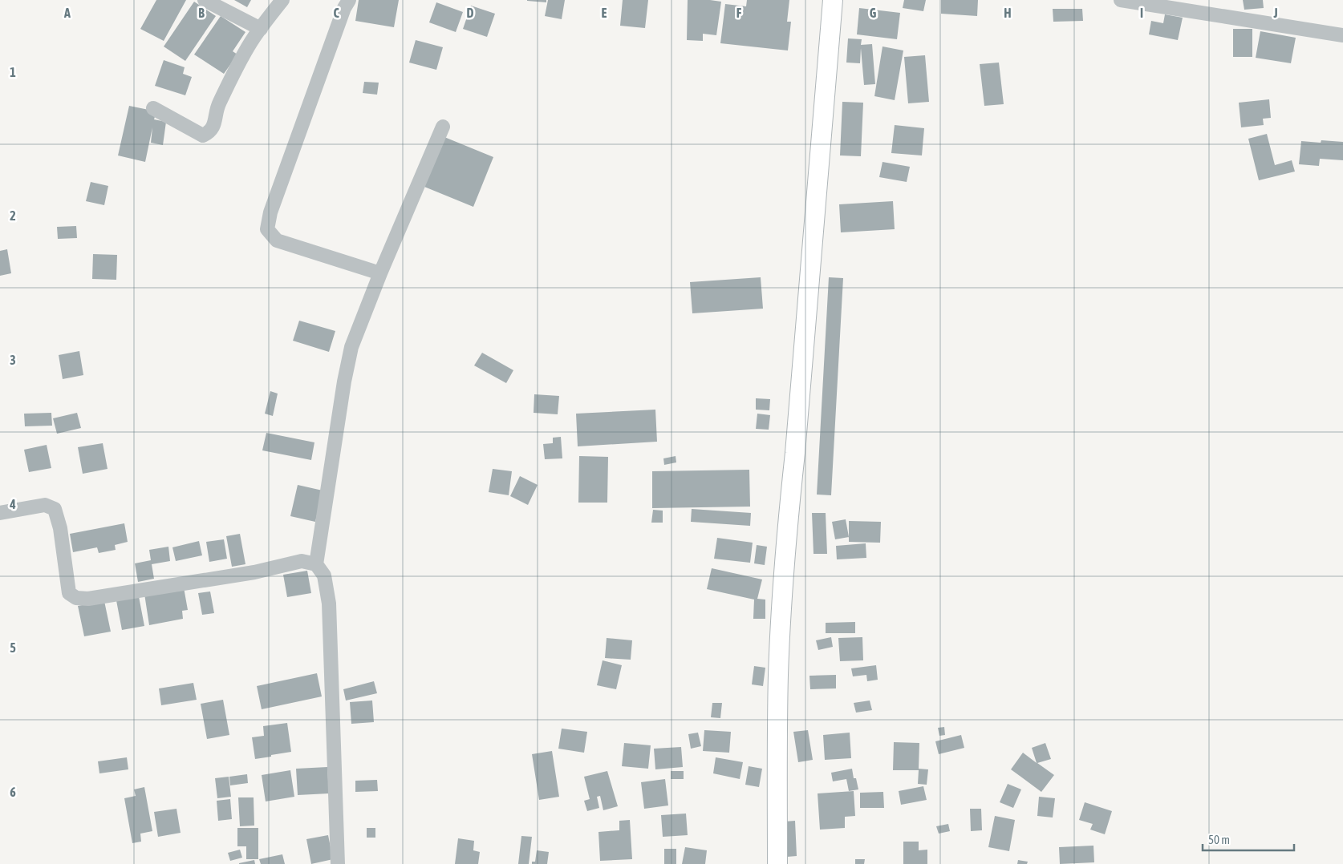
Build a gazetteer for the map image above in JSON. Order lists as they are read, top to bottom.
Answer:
{
  "scale_bar": "50 m",
  "grid": {
    "columns": [
      "A",
      "B",
      "C",
      "D",
      "E",
      "F",
      "G",
      "H",
      "I",
      "J"
    ],
    "rows": [
      "1",
      "2",
      "3",
      "4",
      "5",
      "6"
    ]
  }
}
